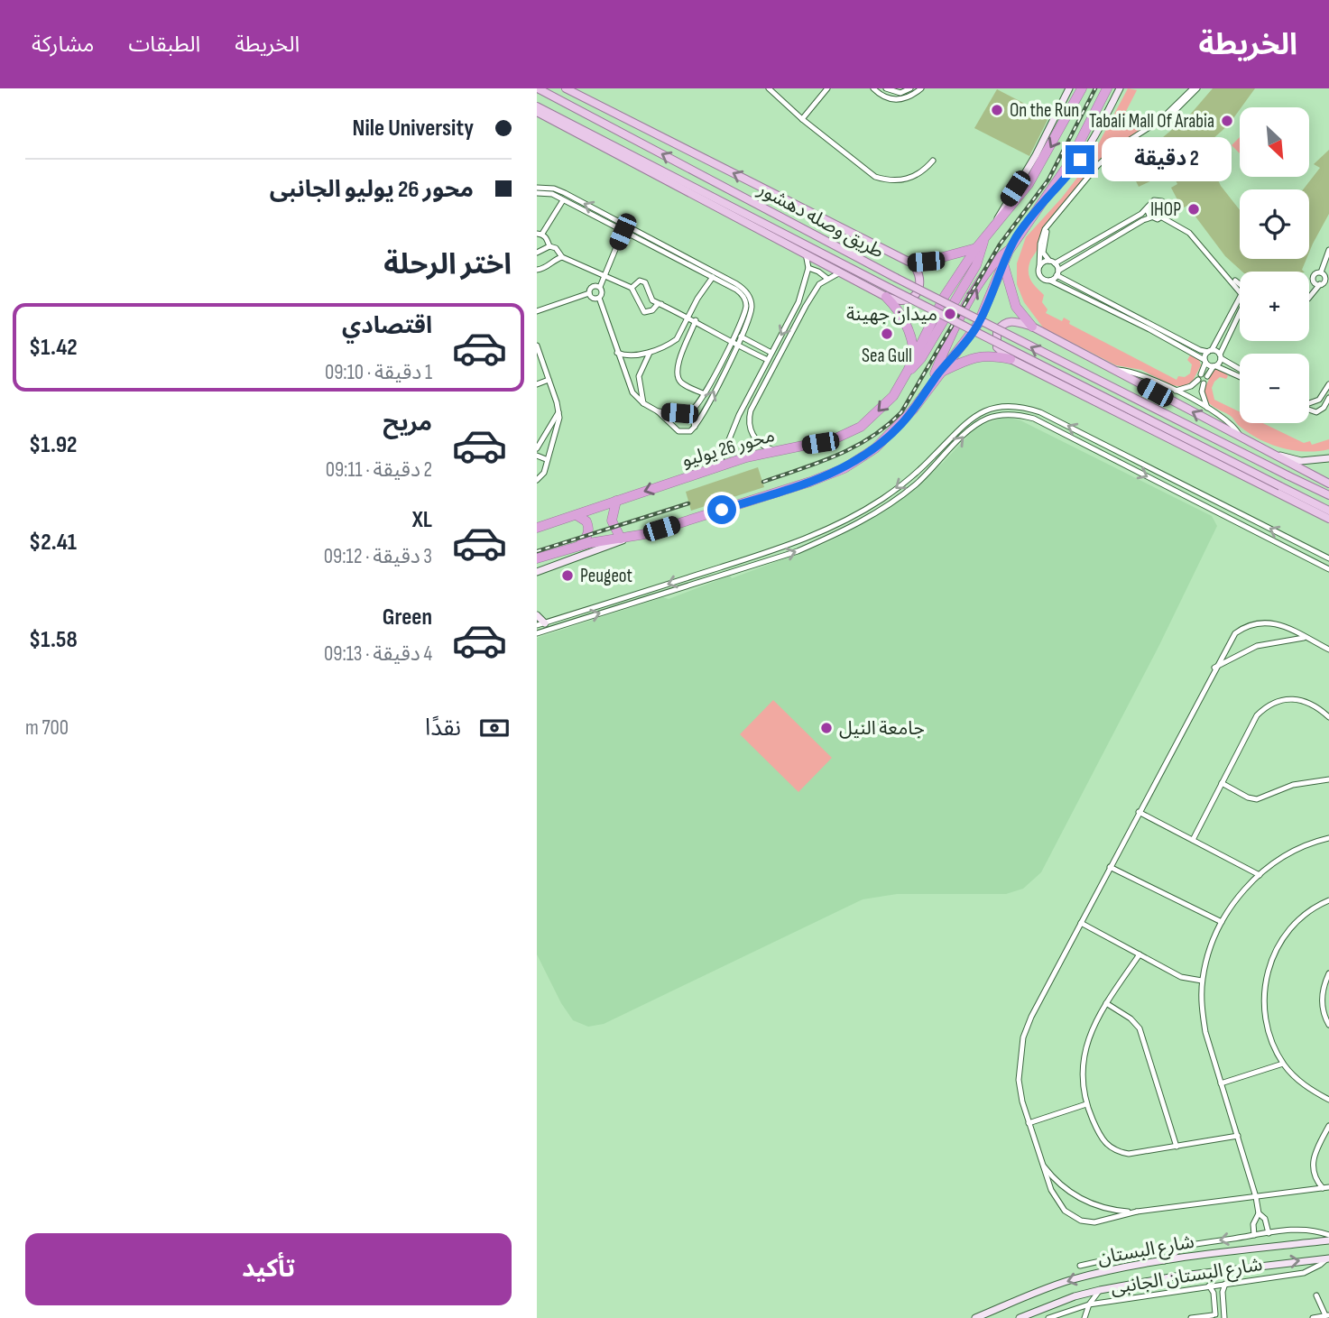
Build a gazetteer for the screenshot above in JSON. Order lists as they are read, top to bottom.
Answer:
{
  "streets": {
    "highway": ["محور 26 يوليو"],
    "main road": ["طريق وصله دهشور"],
    "street": ["شارع البستان", "شارع البستان الجانبى"]
  },
  "crossings": [
    ["شارع البستان", "شارع البستان الجانبى"]
  ],
  "places": [
    "On the Run",
    "Tabali Mall Of Arabia",
    "IHOP",
    "ميدان جهينة",
    "Sea Gull",
    "Peugeot",
    "جامعة النيل"
  ],
  "north": "bottom right",
  "page": {
    "header": "الخريطة",
    "nav": ["الخريطة", "الطبقات", "مشاركة"],
    "banner": ["Nile University", "محور 26 يوليو الجانبى"],
    "map_buttons": ["+", "−"],
    "bubble": "2 دقيقة",
    "heading": "اختر الرحلة",
    "list": [
      {
        "name": "اقتصادي",
        "note": "1 دقيقة · 09:10",
        "value": "$1.42"
      },
      {
        "name": "مريح",
        "note": "2 دقيقة · 09:11",
        "value": "$1.92"
      },
      {
        "name": "XL",
        "note": "3 دقيقة · 09:12",
        "value": "$2.41"
      },
      {
        "name": "Green",
        "note": "4 دقيقة · 09:13",
        "value": "$1.58"
      }
    ],
    "pay": ["نقدًا", "700 m"],
    "buttons": "تأكيد"
  }
}
